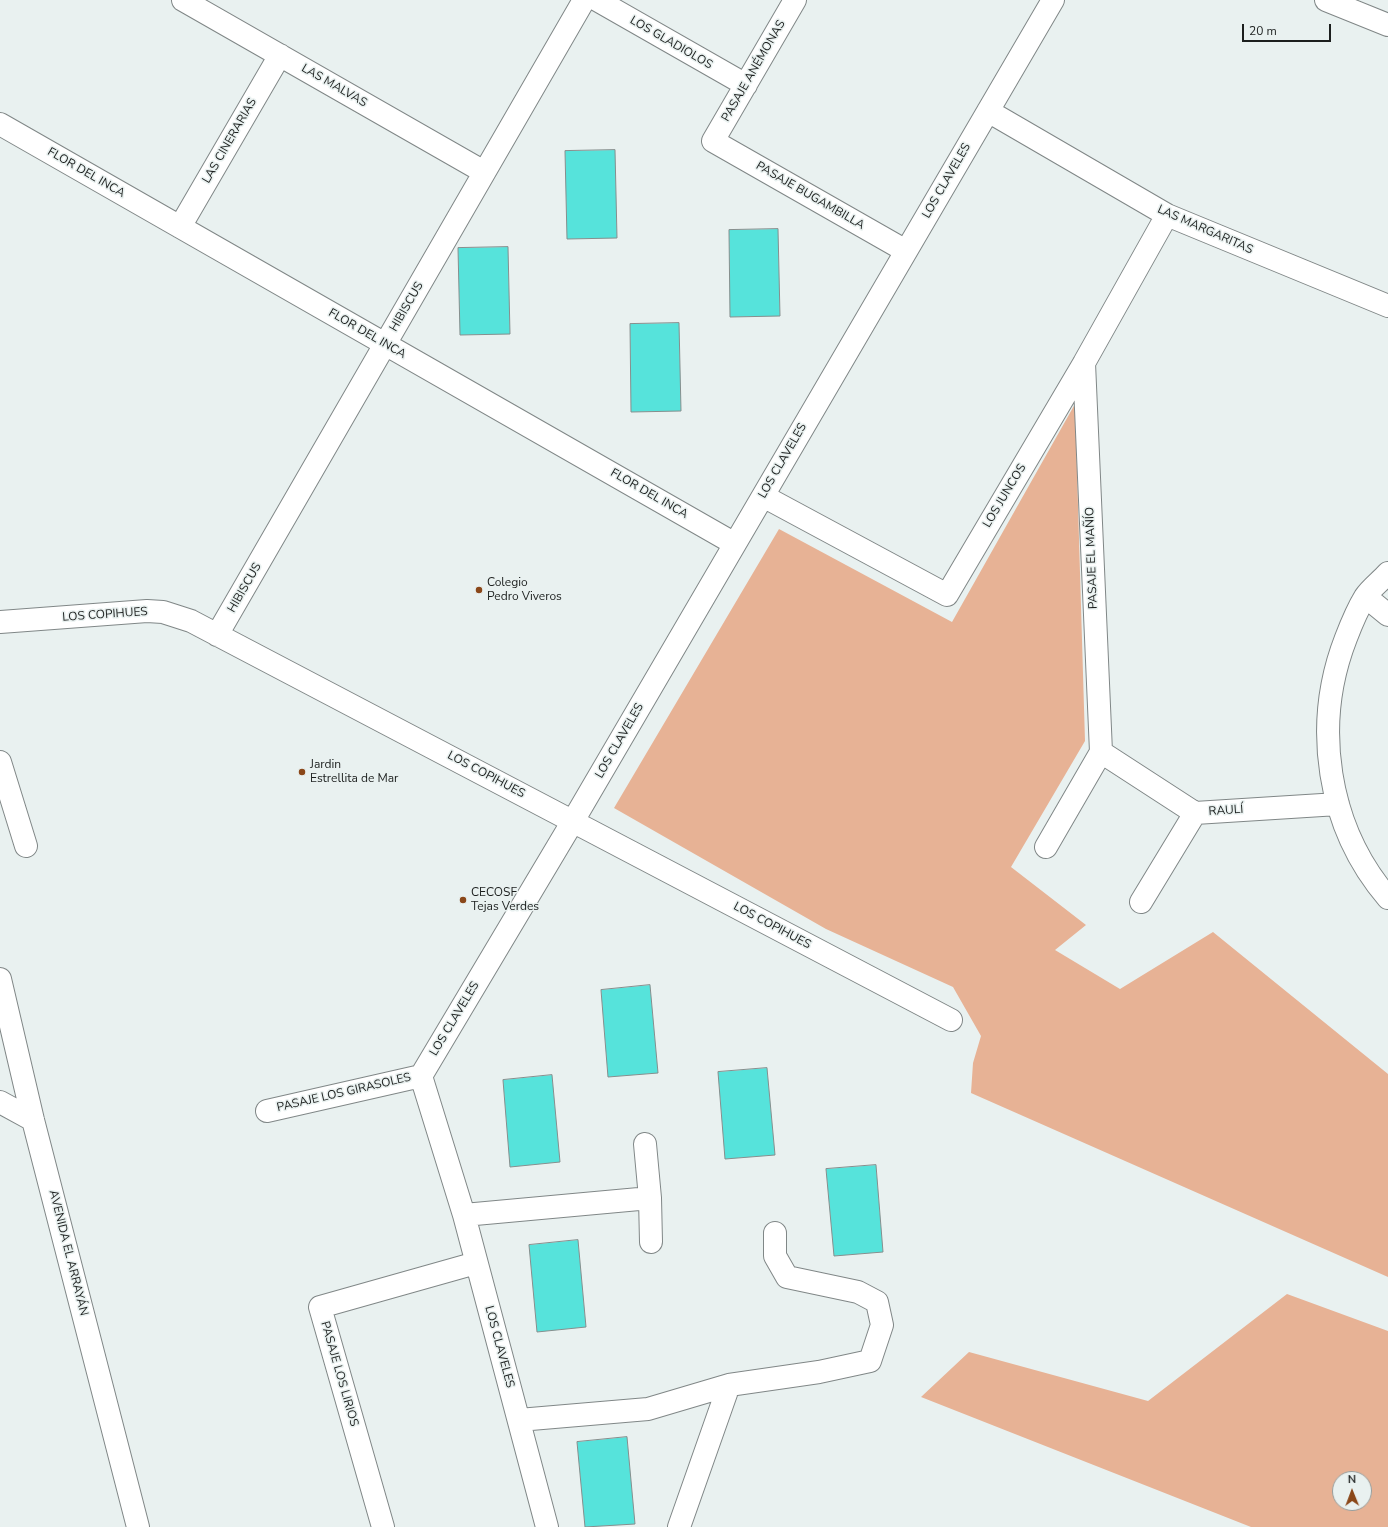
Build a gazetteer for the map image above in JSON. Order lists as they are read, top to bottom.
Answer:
{
  "streets": {
    "street": [
      "LOS GLADIOLOS",
      "PASAJE ANÉMONAS",
      "LAS MALVAS",
      "LAS CINERARIAS",
      "FLOR DEL INCA",
      "LOS CLAVELES",
      "PASAJE BUGAMBILLA",
      "LAS MARGARITAS",
      "HIBISCUS",
      "LOS JUNCOS",
      "PASAJE EL MAÑÍO",
      "LOS COPIHUES",
      "RAULÍ",
      "PASAJE LOS GIRASOLES",
      "AVENIDA EL ARRAYÁN",
      "PASAJE LOS LIRIOS"
    ]
  },
  "crossings": [
    ["LOS GLADIOLOS", "PASAJE ANÉMONAS"],
    ["PASAJE ANÉMONAS", "PASAJE BUGAMBILLA"],
    ["LAS MALVAS", "LAS CINERARIAS"],
    ["LAS MALVAS", "HIBISCUS"],
    ["LAS CINERARIAS", "FLOR DEL INCA"],
    ["FLOR DEL INCA", "LOS CLAVELES"],
    ["FLOR DEL INCA", "HIBISCUS"],
    ["LOS CLAVELES", "PASAJE BUGAMBILLA"],
    ["LOS CLAVELES", "LAS MARGARITAS"],
    ["LOS CLAVELES", "LOS JUNCOS"],
    ["LOS CLAVELES", "LOS COPIHUES"],
    ["LOS CLAVELES", "PASAJE LOS GIRASOLES"],
    ["LOS CLAVELES", "PASAJE LOS LIRIOS"],
    ["LAS MARGARITAS", "LOS JUNCOS"],
    ["HIBISCUS", "LOS COPIHUES"],
    ["LOS JUNCOS", "PASAJE EL MAÑÍO"]
  ],
  "places": ["Colegio Pedro Viveros", "Jardin Estrellita de Mar", "CECOSF Tejas Verdes"],
  "scale_bar": "20 m",
  "north": "top"
}
